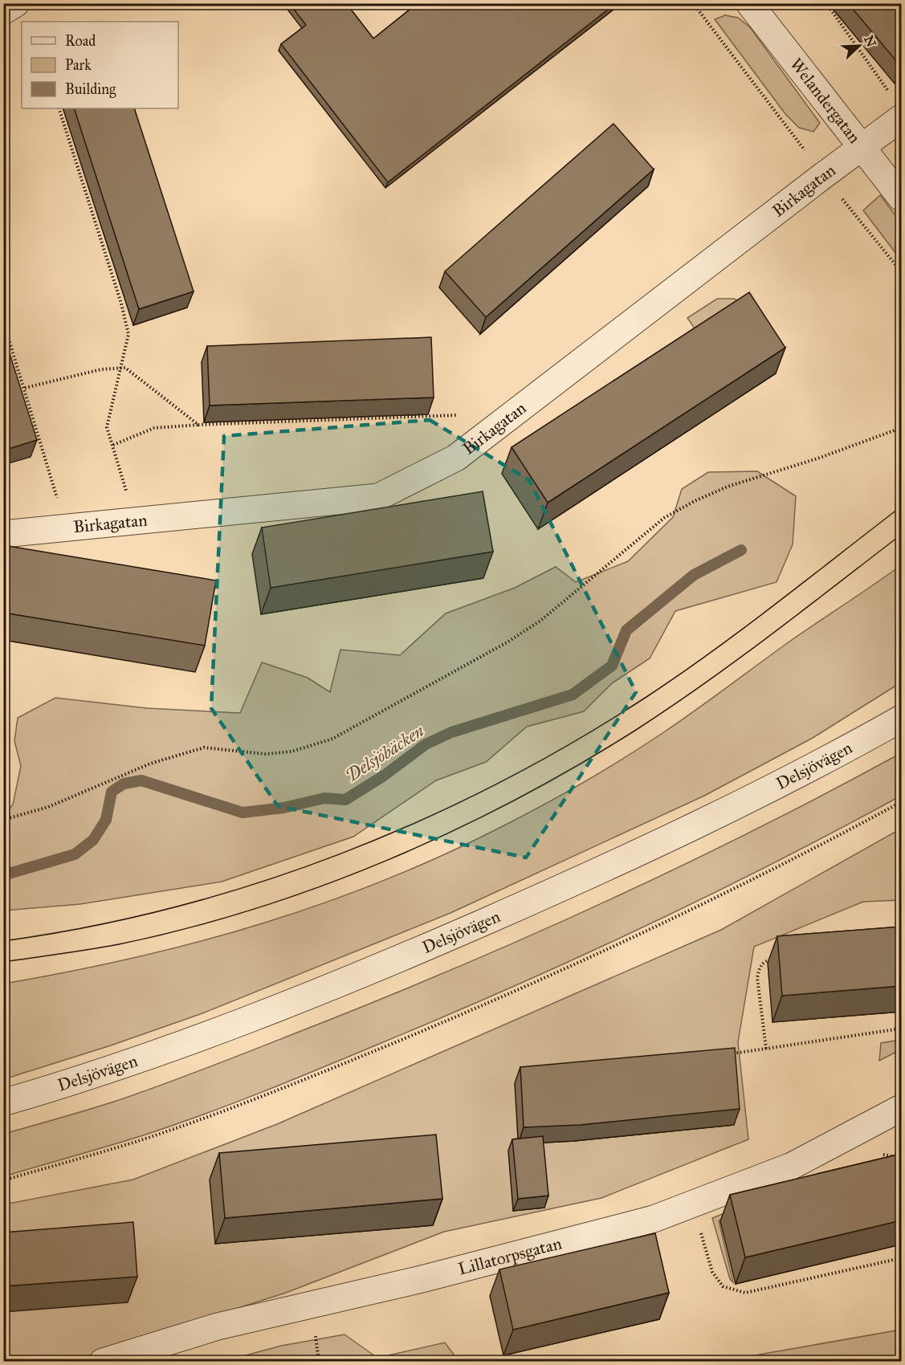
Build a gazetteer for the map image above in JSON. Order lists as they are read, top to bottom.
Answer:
{
  "streets": {
    "street": [
      "Welandergatan",
      "Birkagatan",
      "Delsjövägen",
      "Lillatorpsgatan"
    ]
  },
  "crossings": [
    ["Welandergatan", "Birkagatan"]
  ],
  "water": ["Delsjöbäcken"],
  "legend": ["Road", "Park", "Building"],
  "north": "top right"
}
